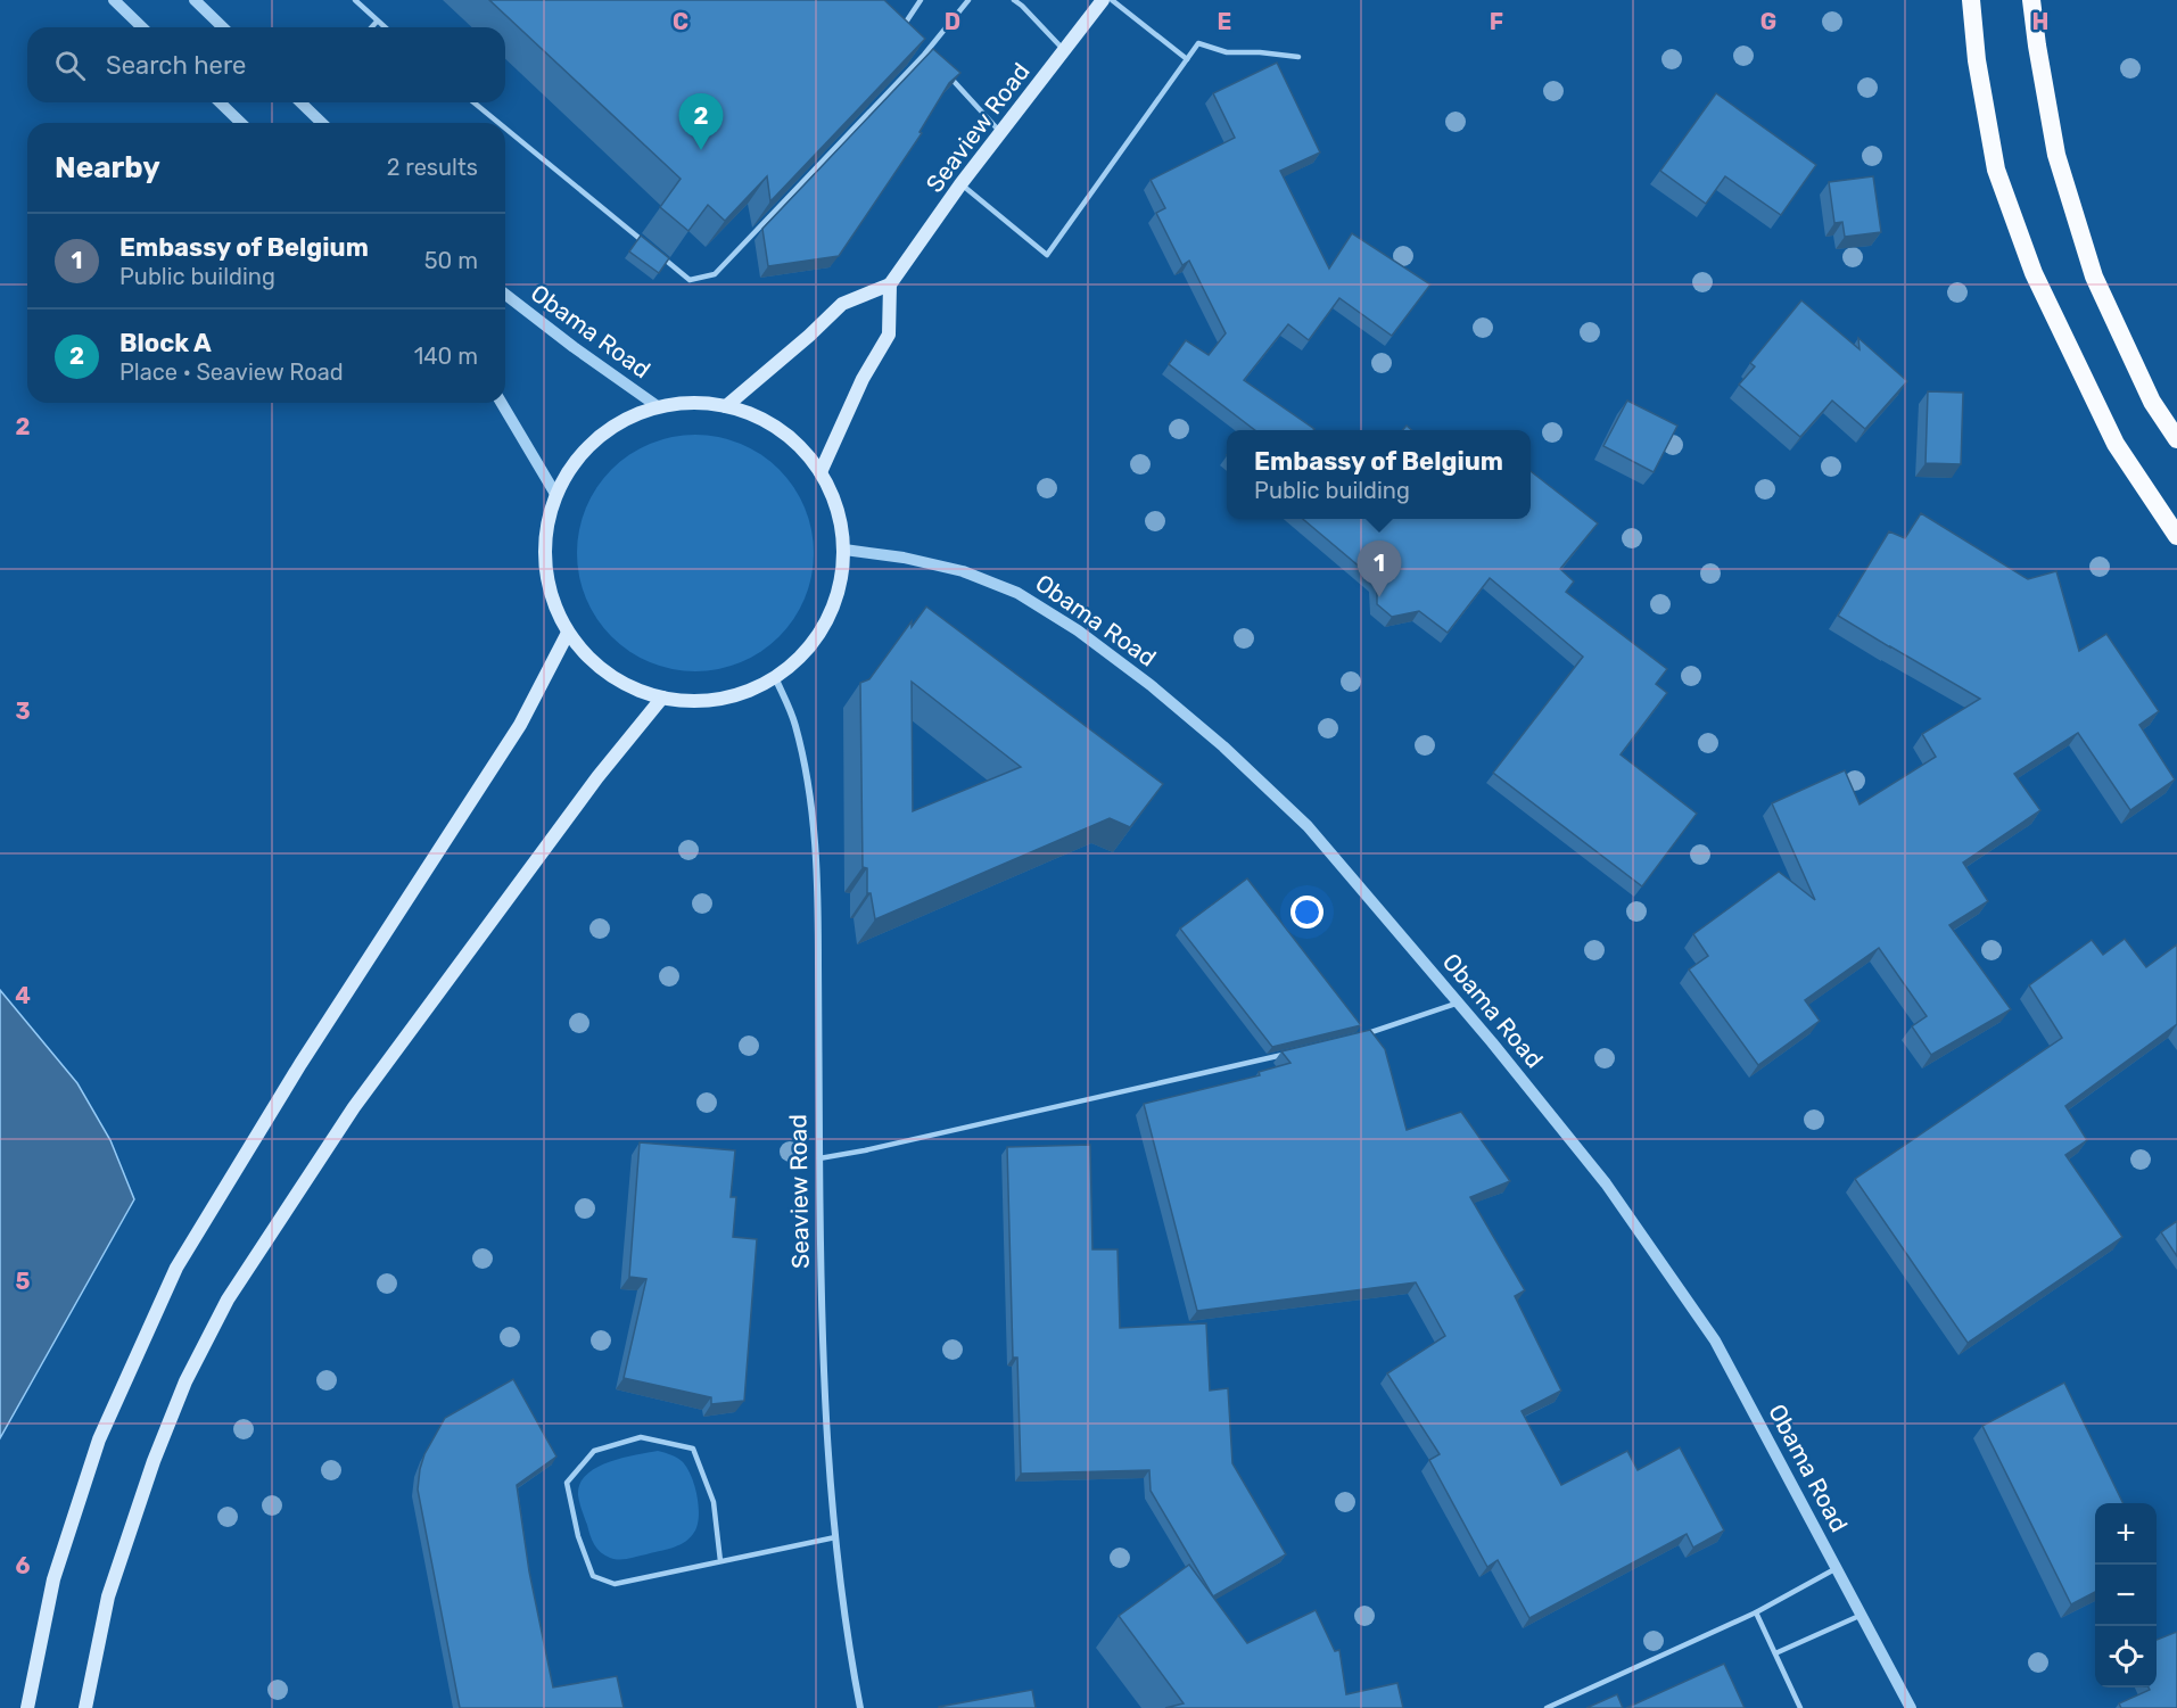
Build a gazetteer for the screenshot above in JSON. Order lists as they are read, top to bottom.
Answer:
{
  "streets": {
    "main road": ["Seaview Road"],
    "street": ["Obama Road"]
  },
  "page": {
    "search": "Search here",
    "pins": ["2", "1"],
    "heading": ["Nearby", "2 results"],
    "list": [
      {
        "mark": "1",
        "name": "Embassy of Belgium",
        "note": "Public building",
        "value": "50 m"
      },
      {
        "mark": "2",
        "name": "Block A",
        "note": "Place · Seaview Road",
        "value": "140 m"
      }
    ],
    "popup": ["Embassy of Belgium", "Public building"],
    "map_buttons": ["+", "−"]
  },
  "grid": {
    "columns": [
      "C",
      "D",
      "E",
      "F",
      "G",
      "H"
    ],
    "rows": [
      "2",
      "3",
      "4",
      "5",
      "6"
    ]
  }
}
